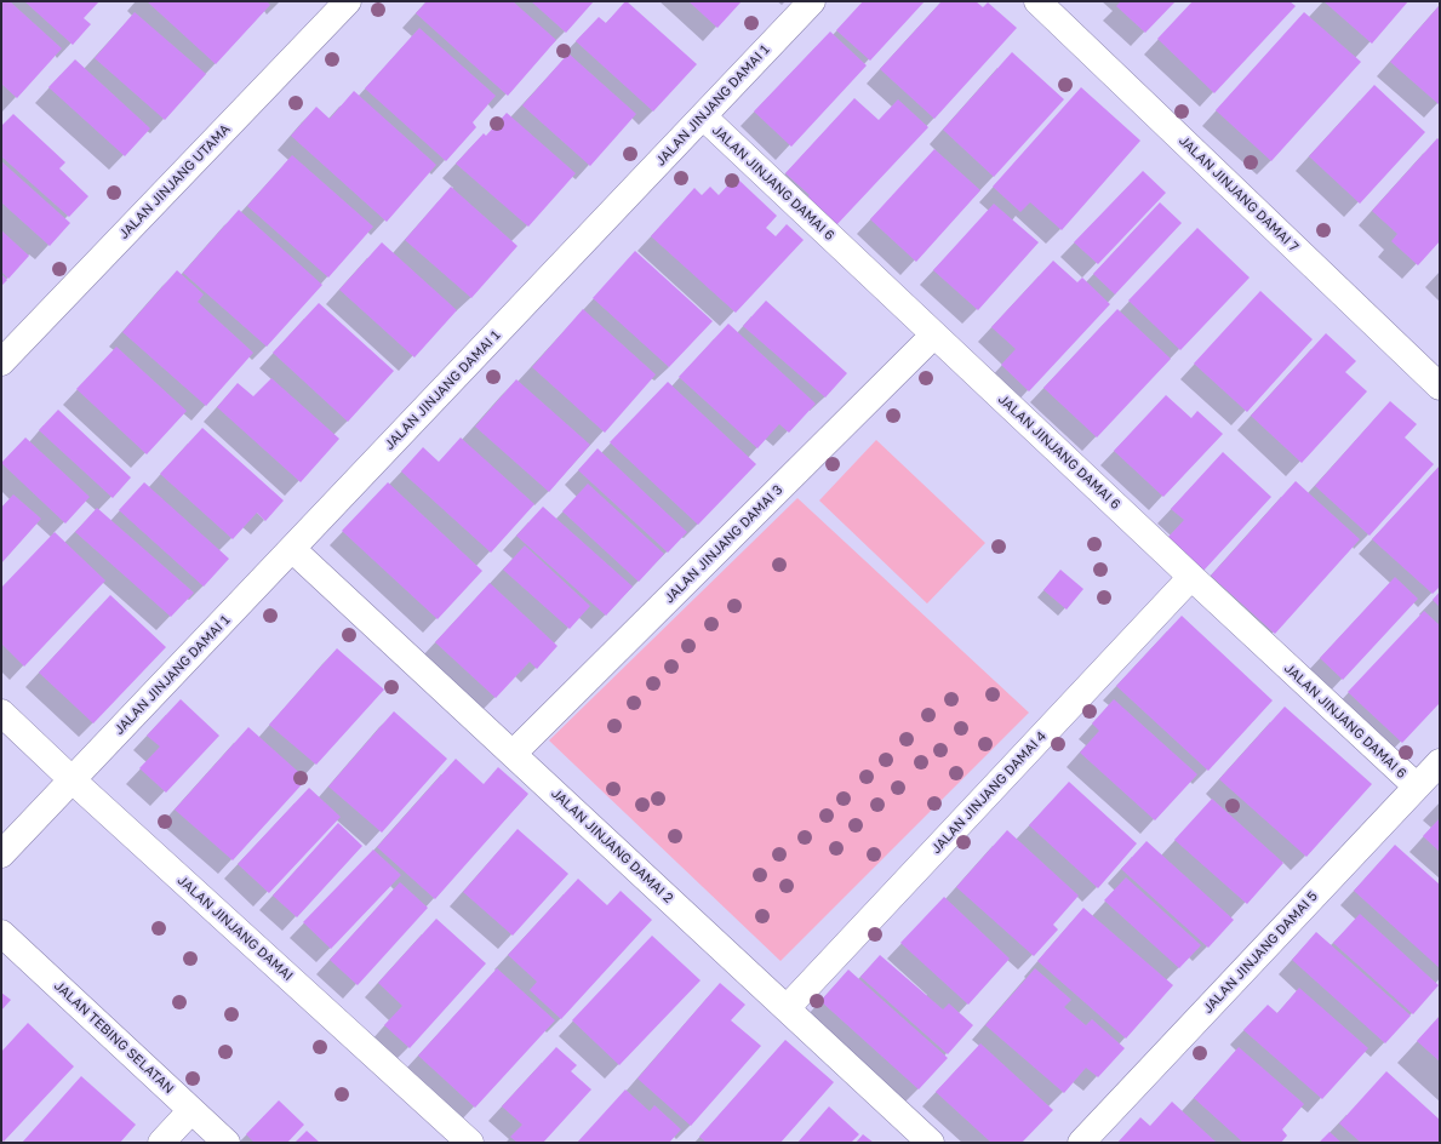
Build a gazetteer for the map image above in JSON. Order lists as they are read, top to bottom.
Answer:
{
  "streets": {
    "street": [
      "JALAN JINJANG DAMAI 1",
      "JALAN JINJANG UTAMA",
      "JALAN JINJANG DAMAI 6",
      "JALAN JINJANG DAMAI 7",
      "JALAN JINJANG DAMAI 3",
      "JALAN JINJANG DAMAI 4",
      "JALAN JINJANG DAMAI 2",
      "JALAN JINJANG DAMAI",
      "JALAN JINJANG DAMAI 5",
      "JALAN TEBING SELATAN"
    ]
  },
  "crossings": [
    ["JALAN JINJANG DAMAI 1", "JALAN JINJANG DAMAI 6"],
    ["JALAN JINJANG DAMAI 1", "JALAN JINJANG DAMAI 2"],
    ["JALAN JINJANG DAMAI 1", "JALAN JINJANG DAMAI"],
    ["JALAN JINJANG DAMAI 6", "JALAN JINJANG DAMAI 3"],
    ["JALAN JINJANG DAMAI 6", "JALAN JINJANG DAMAI 4"],
    ["JALAN JINJANG DAMAI 6", "JALAN JINJANG DAMAI 5"],
    ["JALAN JINJANG DAMAI 3", "JALAN JINJANG DAMAI 2"],
    ["JALAN JINJANG DAMAI 4", "JALAN JINJANG DAMAI 2"]
  ]
}
